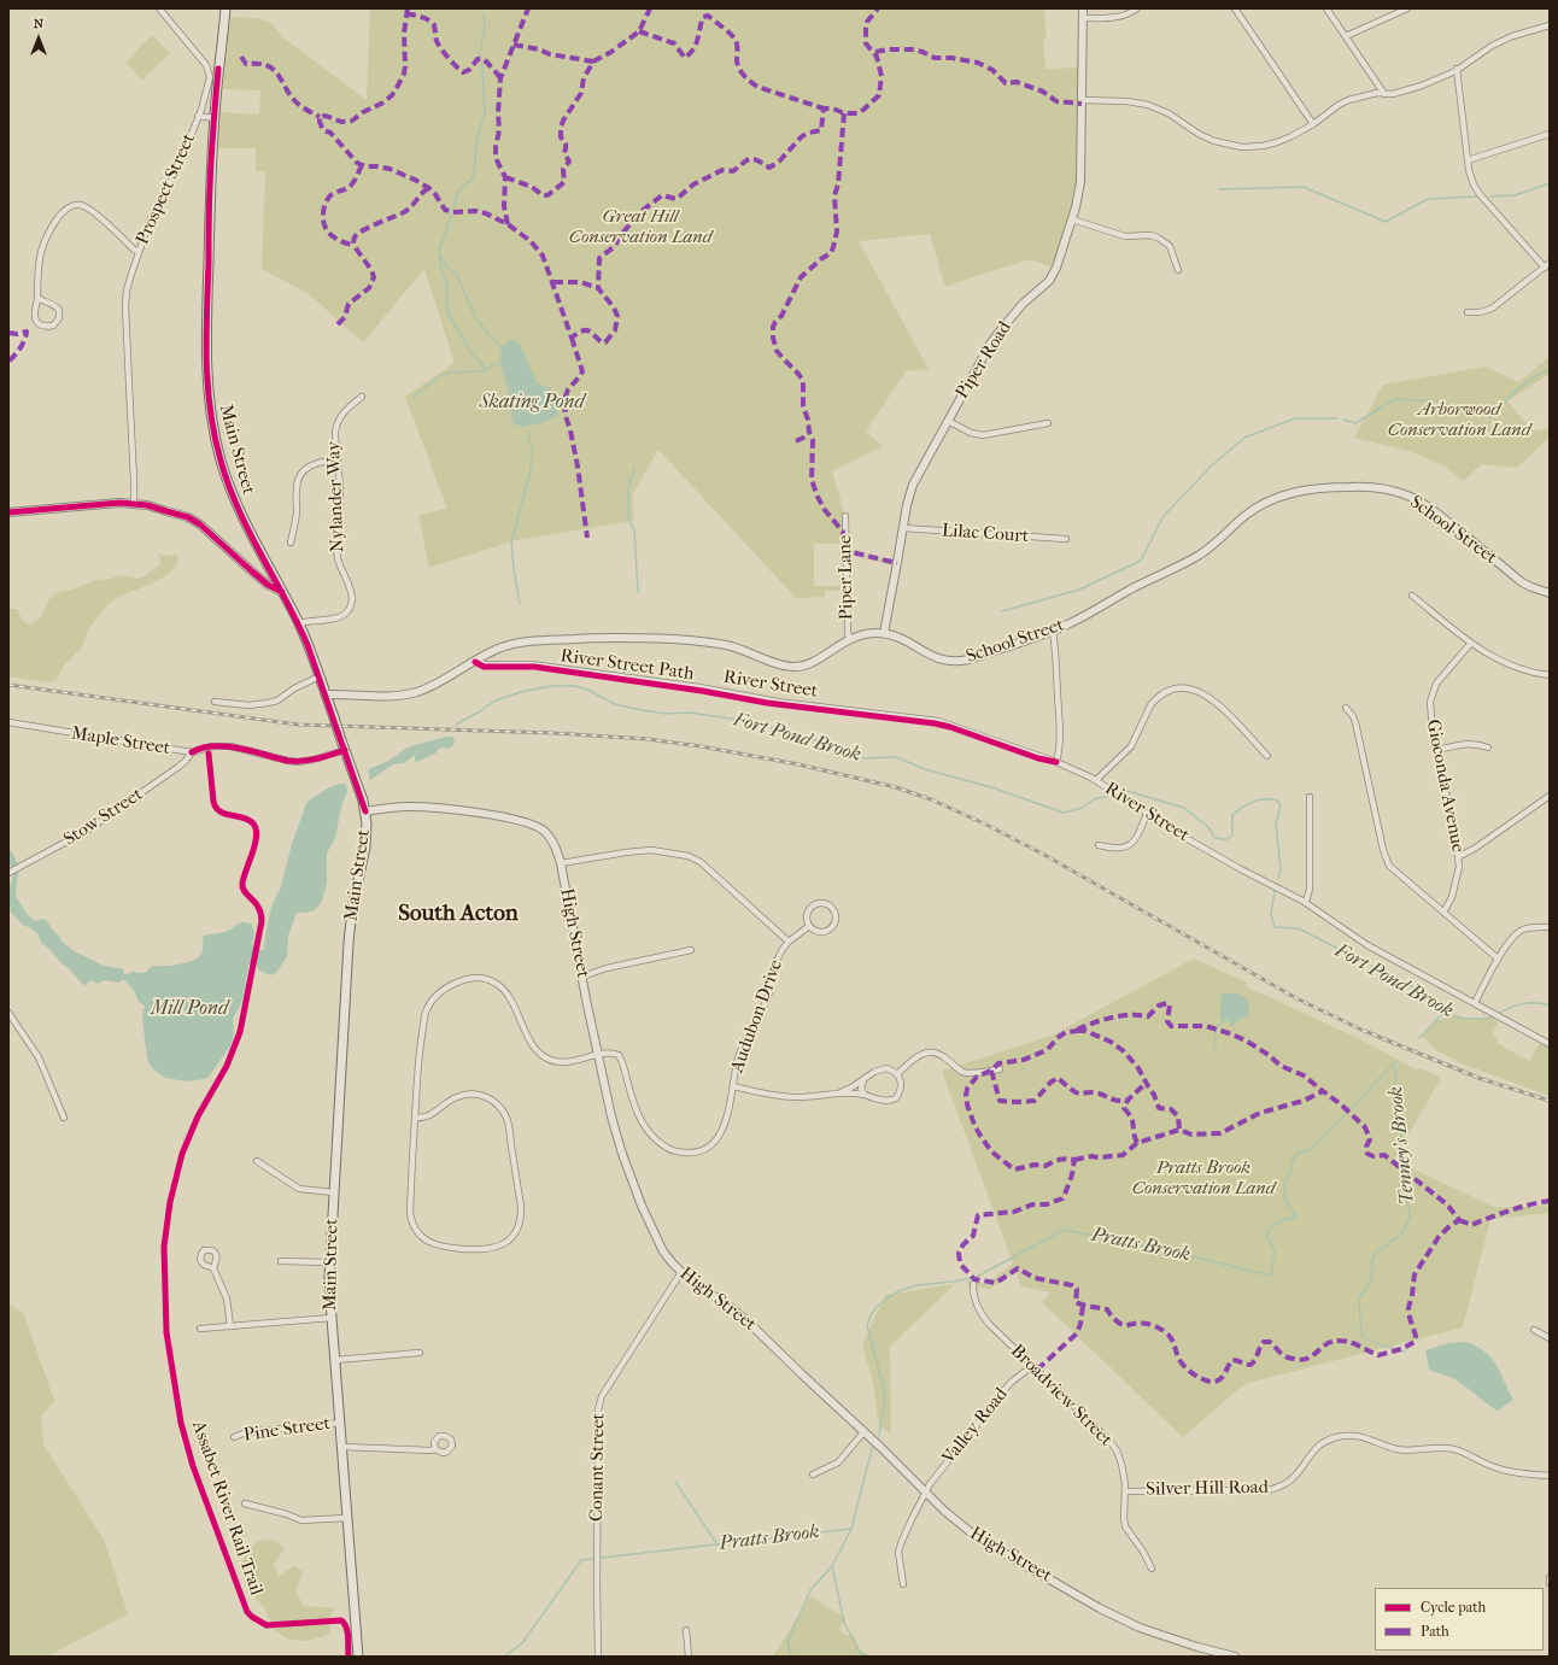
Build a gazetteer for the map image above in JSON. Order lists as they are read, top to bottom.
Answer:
{
  "streets": {
    "main road": ["Main Street"],
    "street": [
      "Prospect Street",
      "Piper Road",
      "Nylander Way",
      "School Street",
      "Lilac Court",
      "Piper Lane",
      "River Street",
      "Maple Street",
      "Gioconda Avenue",
      "Stow Street",
      "High Street",
      "Audubon Drive",
      "Broadview Street",
      "Valley Road",
      "Pine Street",
      "Conant Street",
      "Silver Hill Road"
    ],
    "cycle path": ["River Street Path", "Assabet River Rail Trail"]
  },
  "crossings": [
    ["Piper Road", "School Street"],
    ["Piper Road", "Lilac Court"],
    ["Main Street", "Nylander Way"],
    ["Main Street", "School Street"],
    ["Main Street", "Maple Street"],
    ["Main Street", "High Street"],
    ["Main Street", "Pine Street"],
    ["School Street", "Piper Lane"],
    ["School Street", "River Street"],
    ["Maple Street", "Stow Street"],
    ["High Street", "Audubon Drive"],
    ["High Street", "Valley Road"],
    ["High Street", "Conant Street"],
    ["Broadview Street", "Valley Road"],
    ["Broadview Street", "Silver Hill Road"]
  ],
  "districts": ["South Acton"],
  "water": [
    "Skating Pond",
    "Fort Pond Brook",
    "Mill Pond",
    "Tenney's Brook",
    "Pratts Brook"
  ],
  "parks": ["Great Hill Conservation Land", "Arborwood Conservation Land", "Pratts Brook Conservation Land"],
  "legend": ["Cycle path", "Path"],
  "north": "top"
}
